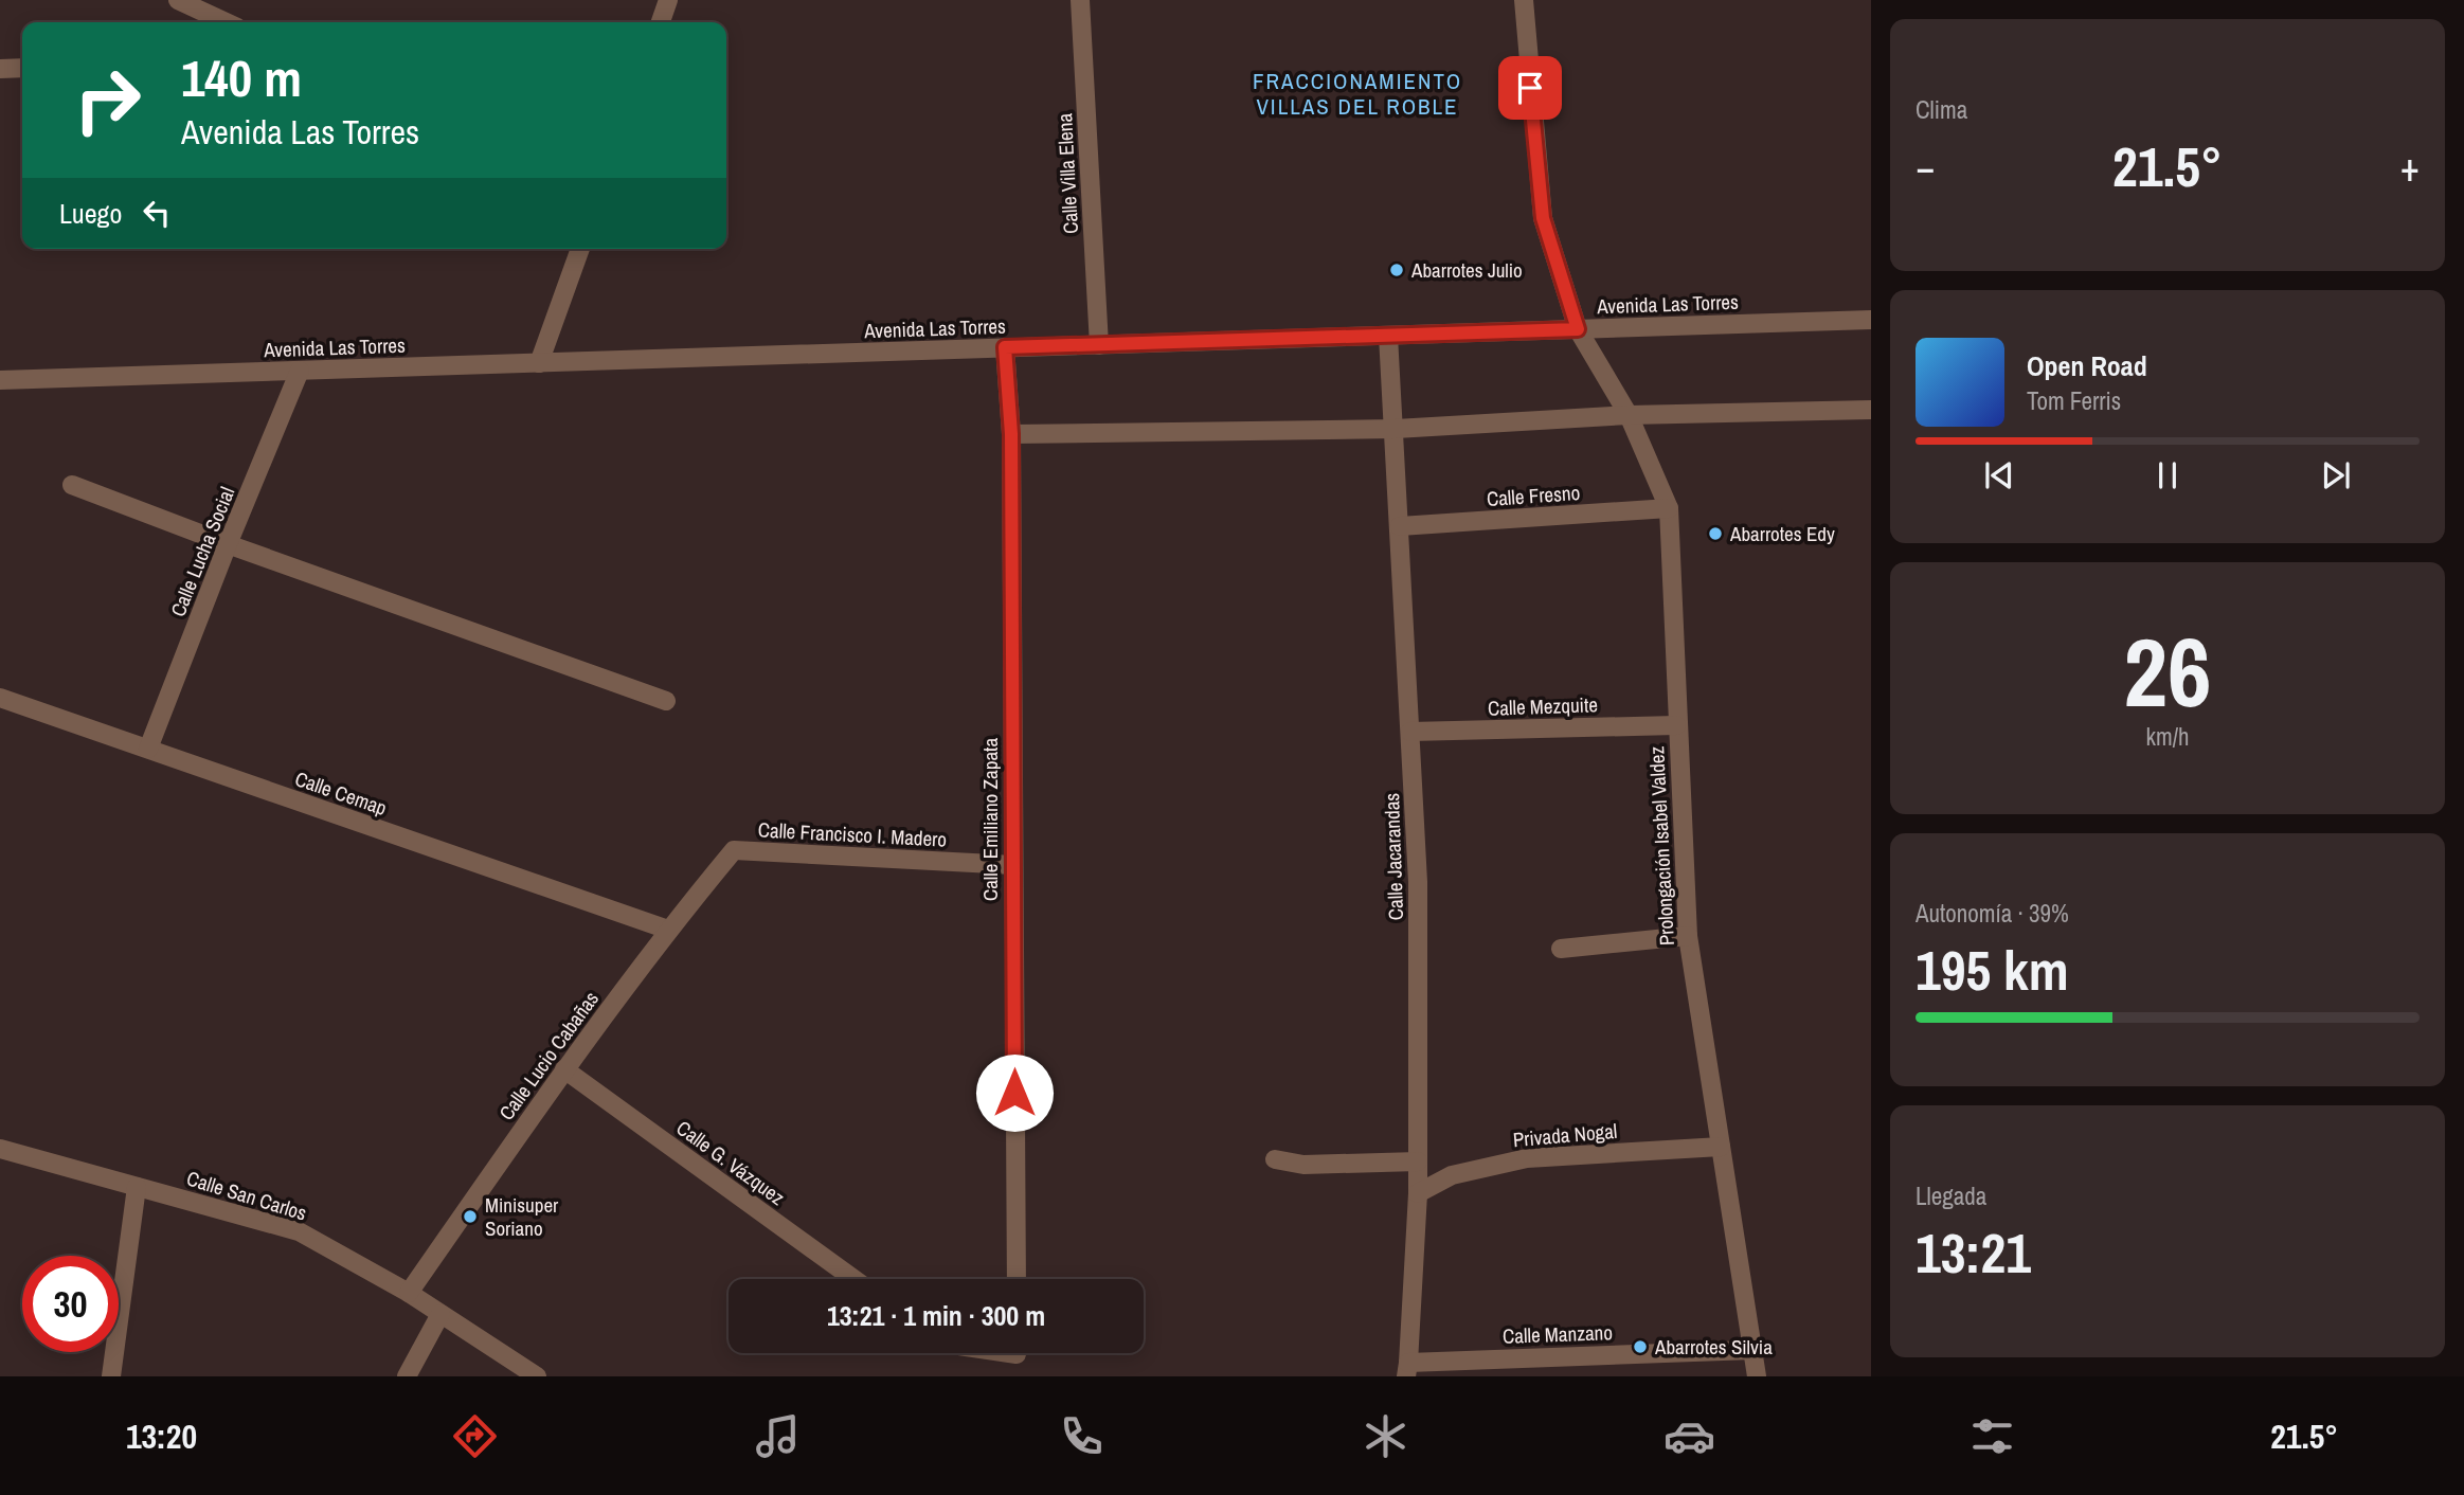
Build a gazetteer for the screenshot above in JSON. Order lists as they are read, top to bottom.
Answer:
{
  "streets": {
    "street": [
      "Calle Villa Elena",
      "Avenida Las Torres",
      "Calle Fresno",
      "Calle Lucha Social",
      "Calle Mezquite",
      "Calle Cemap",
      "Calle Emiliano Zapata",
      "Calle Francisco I. Madero",
      "Prolongación Isabel Valdez",
      "Calle Jacarandas",
      "Calle Lucio Cabañas",
      "Privada Nogal",
      "Calle G. Vázquez",
      "Calle San Carlos",
      "Calle Manzano"
    ]
  },
  "crossings": [
    ["Calle Villa Elena", "Avenida Las Torres"],
    ["Avenida Las Torres", "Calle Lucha Social"],
    ["Avenida Las Torres", "Calle Emiliano Zapata"],
    ["Avenida Las Torres", "Prolongación Isabel Valdez"],
    ["Avenida Las Torres", "Calle Jacarandas"],
    ["Calle Fresno", "Prolongación Isabel Valdez"],
    ["Calle Fresno", "Calle Jacarandas"],
    ["Calle Lucha Social", "Calle Cemap"],
    ["Calle Mezquite", "Prolongación Isabel Valdez"],
    ["Calle Mezquite", "Calle Jacarandas"],
    ["Calle Cemap", "Calle Lucio Cabañas"],
    ["Calle Emiliano Zapata", "Calle Francisco I. Madero"],
    ["Calle Francisco I. Madero", "Calle Lucio Cabañas"],
    ["Prolongación Isabel Valdez", "Privada Nogal"],
    ["Prolongación Isabel Valdez", "Calle Manzano"],
    ["Calle Jacarandas", "Privada Nogal"],
    ["Calle Jacarandas", "Calle Manzano"],
    ["Calle Lucio Cabañas", "Calle G. Vázquez"],
    ["Calle Lucio Cabañas", "Calle San Carlos"]
  ],
  "districts": ["FRACCIONAMIENTO VILLAS DEL ROBLE"],
  "places": [
    "Abarrotes Julio",
    "Abarrotes Edy",
    "Minisuper Soriano",
    "Abarrotes Silvia"
  ],
  "page": {
    "tile": [
      "Clima",
      ["26", "km/h"],
      ["Autonomía · 39%", "195 km"],
      ["Llegada", "13:21"]
    ],
    "turn": ["140 m", "Avenida Las Torres"],
    "heat": ["−", "21.5°", "+"],
    "then": "Luego",
    "song": ["Open Road", "Tom Ferris"],
    "limit": "30",
    "trip": "13:21 · 1 min · 300 m",
    "tabs": ["13:20", "21.5°"]
  }
}
